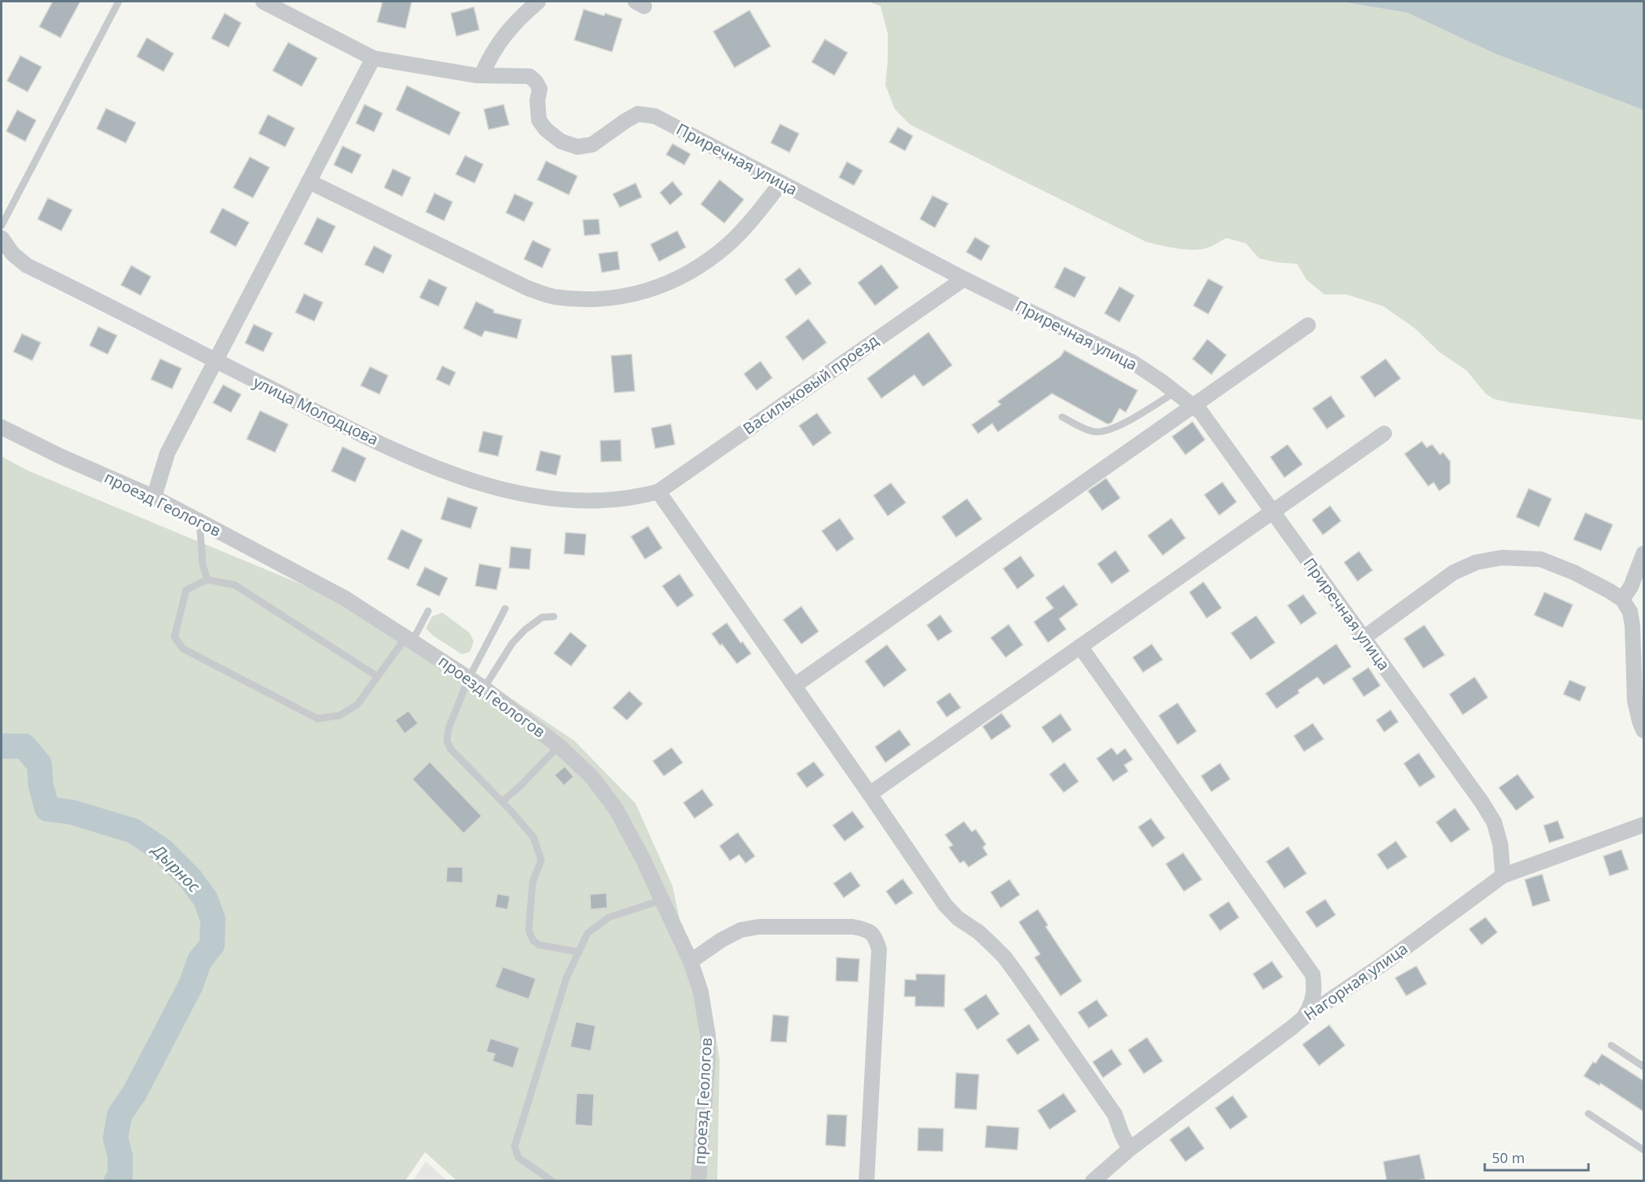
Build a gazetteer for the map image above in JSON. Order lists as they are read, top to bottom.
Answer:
{
  "streets": {
    "street": [
      "Приречная улица",
      "Васильковый проезд",
      "улица Молодцова",
      "проезд Геологов",
      "Нагорная улица"
    ]
  },
  "crossings": [
    ["Приречная улица", "Васильковый проезд"],
    ["Приречная улица", "Нагорная улица"],
    ["Васильковый проезд", "улица Молодцова"]
  ],
  "water": ["Дырнос"],
  "scale_bar": "50 m"
}
